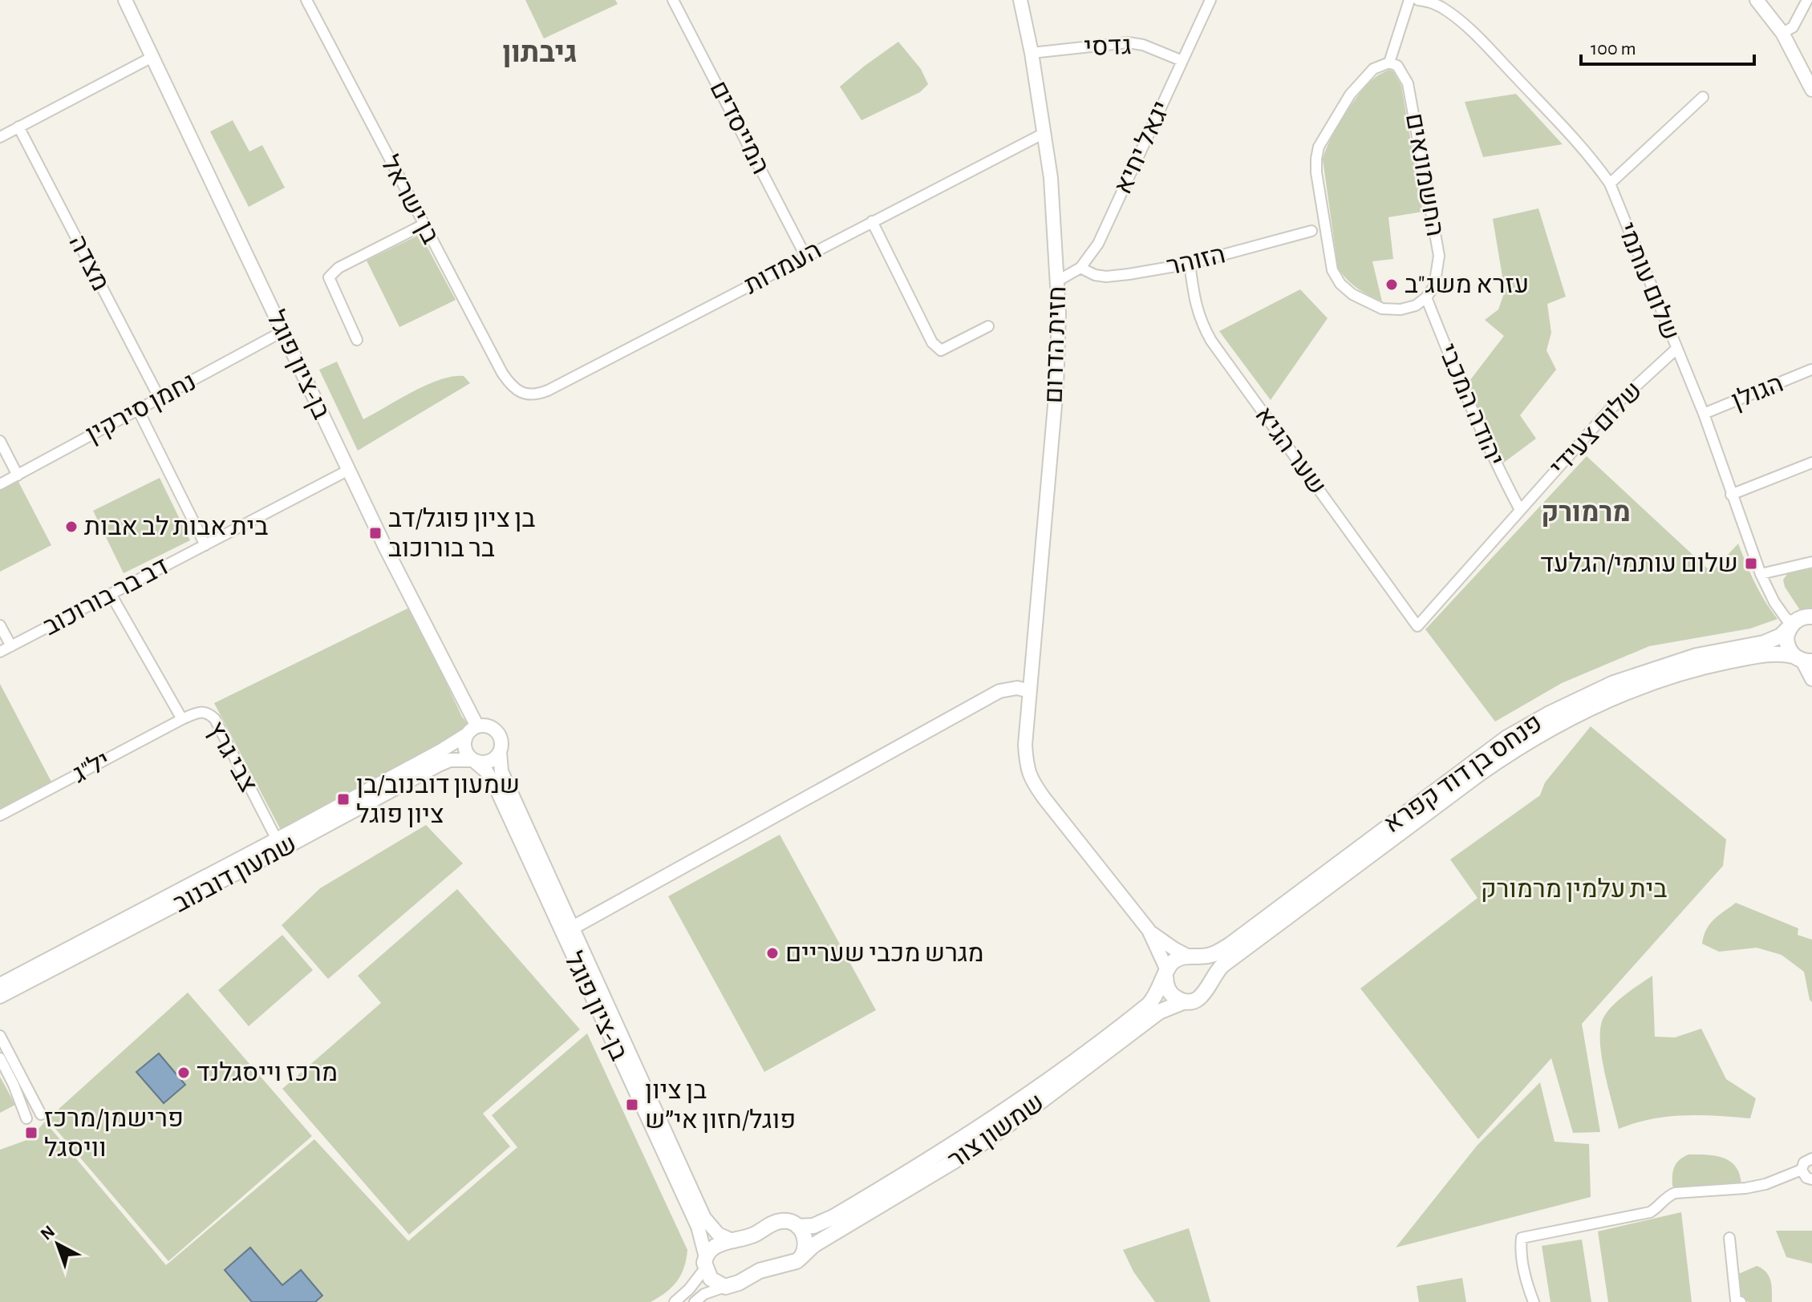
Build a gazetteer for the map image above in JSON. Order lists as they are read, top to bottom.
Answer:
{
  "streets": {
    "main road": ["פנחס בן דוד קפרא", "שמשון צור"],
    "street": [
      "גדסי",
      "המייסדים",
      "יגאל יחיא",
      "החשמונאים",
      "בן ישראל",
      "הזוהר",
      "מצדה",
      "העמדות",
      "שלום עותמי",
      "חזית הדרום",
      "בן-ציון פוגל",
      "הגולן",
      "יהודה המכבי",
      "נחמן סירקין",
      "שלום צעידי",
      "שער הגיא",
      "דב בר בורוכוב",
      "צבי גרץ",
      "יל\"ג",
      "שמעון דובנוב"
    ]
  },
  "crossings": [
    ["גדסי", "יגאל יחיא"],
    ["גדסי", "חזית הדרום"],
    ["המייסדים", "העמדות"],
    ["יגאל יחיא", "הזוהר"],
    ["יגאל יחיא", "חזית הדרום"],
    ["החשמונאים", "יהודה המכבי"],
    ["בן ישראל", "העמדות"],
    ["הזוהר", "שער הגיא"],
    ["מצדה", "נחמן סירקין"],
    ["העמדות", "חזית הדרום"],
    ["שלום עותמי", "הגולן"],
    ["שלום עותמי", "שלום צעידי"],
    ["שלום עותמי", "פנחס בן דוד קפרא"],
    ["חזית הדרום", "בן-ציון פוגל"],
    ["בן-ציון פוגל", "נחמן סירקין"],
    ["בן-ציון פוגל", "דב בר בורוכוב"],
    ["בן-ציון פוגל", "שמעון דובנוב"],
    ["בן-ציון פוגל", "שמשון צור"],
    ["יהודה המכבי", "שלום צעידי"],
    ["שלום צעידי", "שער הגיא"],
    ["דב בר בורוכוב", "צבי גרץ"],
    ["צבי גרץ", "יל\"ג"],
    ["צבי גרץ", "שמעון דובנוב"],
    ["פנחס בן דוד קפרא", "שמשון צור"]
  ],
  "districts": ["גיבתון", "מרמורק"],
  "parks": ["בית עלמין מרמורק"],
  "places": {
    "other": [
      "עזרא משג\"ב",
      "בית אבות לב אבות",
      "מגרש מכבי שעריים",
      "מרכז וייסגלנד"
    ],
    "transit": [
      "בן ציון פוגל/דב בר בורוכוב",
      "שלום עותמי/הגלעד",
      "שמעון דובנוב/בן ציון פוגל",
      "בן ציון פוגל/חזון אי״ש",
      "פרישמן/מרכז וויסגל"
    ]
  },
  "scale_bar": "100 m",
  "north": "top left"
}
